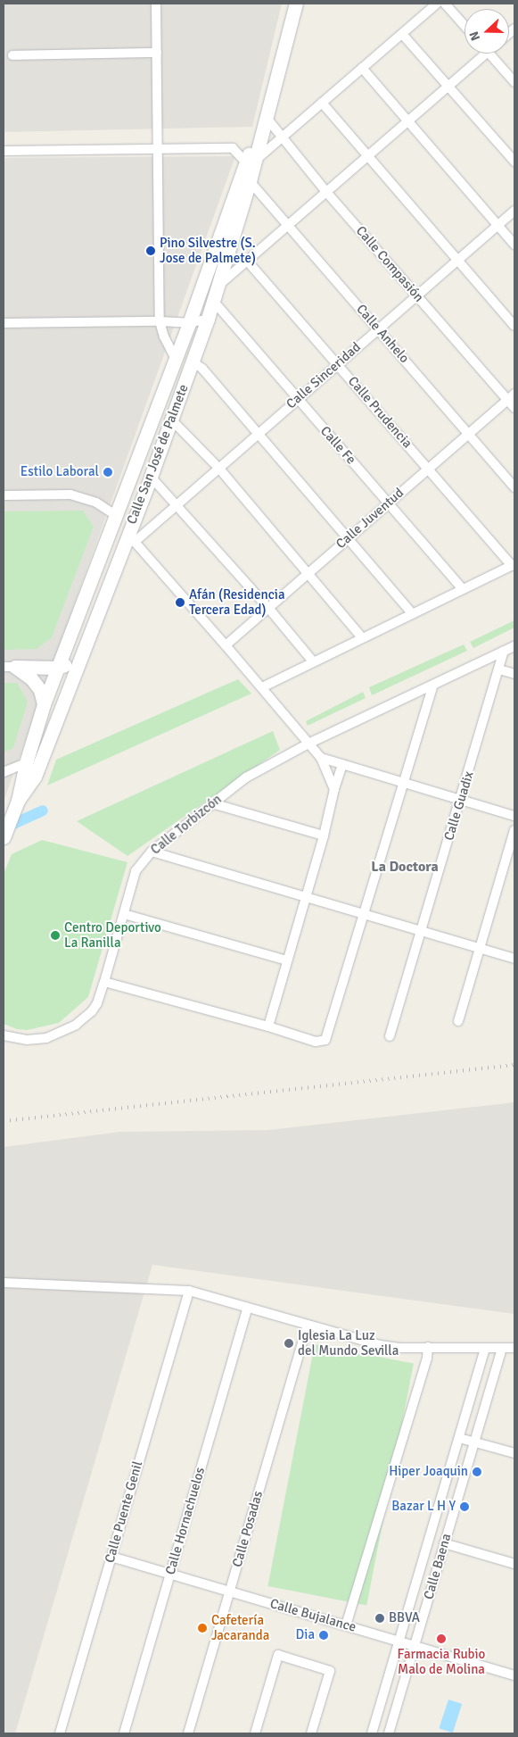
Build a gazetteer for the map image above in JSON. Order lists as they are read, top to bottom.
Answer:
{
  "streets": {
    "street": [
      "Calle Compasión",
      "Calle Anhelo",
      "Calle Sinceridad",
      "Calle Prudencia",
      "Calle Fe",
      "Calle San José de Palmete",
      "Calle Juventud",
      "Calle Guadix",
      "Calle Torbizcón",
      "Calle Puente Genil",
      "Calle Hornachuelos",
      "Calle Posadas",
      "Calle Baena",
      "Calle Bujalance"
    ]
  },
  "crossings": [
    ["Calle Compasión", "Calle Sinceridad"],
    ["Calle Compasión", "Calle San José de Palmete"],
    ["Calle Compasión", "Calle Juventud"],
    ["Calle Anhelo", "Calle Sinceridad"],
    ["Calle Anhelo", "Calle San José de Palmete"],
    ["Calle Anhelo", "Calle Juventud"],
    ["Calle Sinceridad", "Calle Prudencia"],
    ["Calle Sinceridad", "Calle Fe"],
    ["Calle Sinceridad", "Calle San José de Palmete"],
    ["Calle Prudencia", "Calle Juventud"],
    ["Calle Fe", "Calle San José de Palmete"],
    ["Calle Fe", "Calle Juventud"],
    ["Calle Guadix", "Calle Torbizcón"],
    ["Calle Puente Genil", "Calle Bujalance"],
    ["Calle Hornachuelos", "Calle Bujalance"],
    ["Calle Posadas", "Calle Bujalance"],
    ["Calle Baena", "Calle Bujalance"]
  ],
  "districts": ["La Doctora"],
  "places": [
    "Pino Silvestre (S. Jose de Palmete)",
    "Estilo Laboral",
    "Afán (Residencia Tercera Edad)",
    "Centro Deportivo La Ranilla",
    "Iglesia La Luz del Mundo Sevilla",
    "Hiper Joaquin",
    "Bazar L H Y",
    "BBVA",
    "Cafetería Jacaranda",
    "Dia",
    "Farmacia Rubio Malo de Molina"
  ],
  "north": "left"
}
